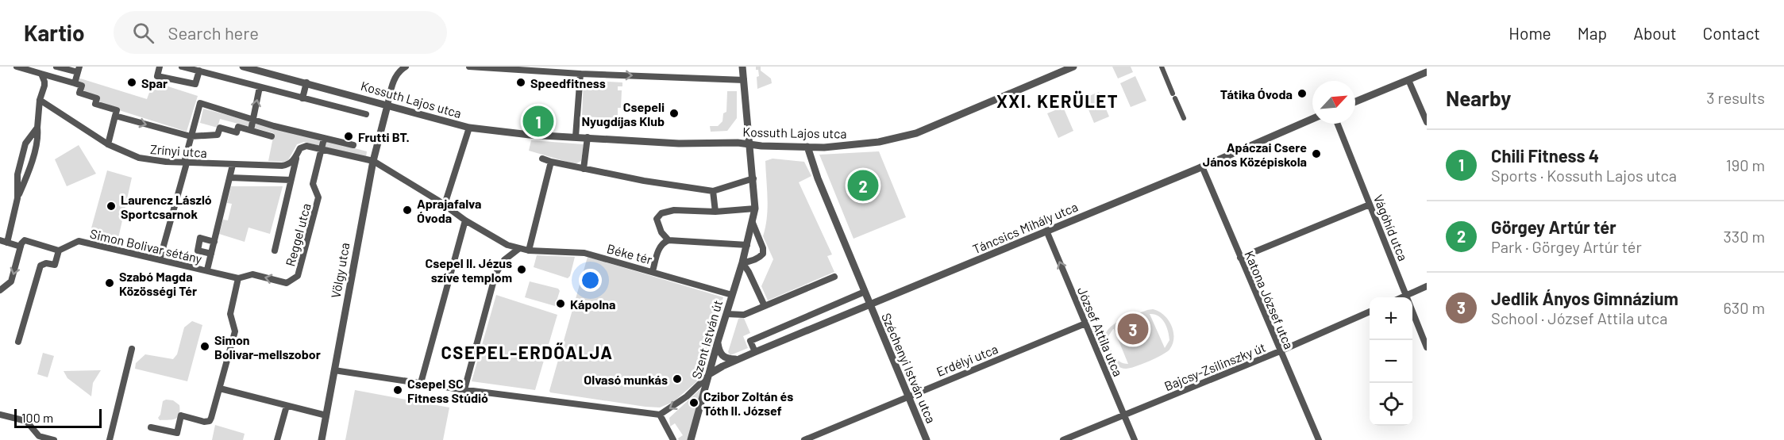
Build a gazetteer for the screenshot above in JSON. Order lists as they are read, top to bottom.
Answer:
{
  "streets": {
    "street": [
      "Kossuth Lajos utca",
      "Zrínyi utca",
      "Táncsics Mihály utca",
      "Vágóhíd utca",
      "Reggel utca",
      "Simon Bolivar sétány",
      "Béke tér",
      "Völgy utca",
      "Katona József utca",
      "József Attila utca",
      "Szent István út",
      "Erdélyi utca",
      "Bajcsy-Zsilinszky út",
      "Széchenyi István utca"
    ]
  },
  "crossings": [
    ["Kossuth Lajos utca", "Völgy utca"],
    ["Kossuth Lajos utca", "Szent István út"],
    ["Kossuth Lajos utca", "Széchenyi István utca"],
    ["Zrínyi utca", "Reggel utca"],
    ["Zrínyi utca", "Béke tér"],
    ["Zrínyi utca", "Völgy utca"],
    ["Táncsics Mihály utca", "Katona József utca"],
    ["Táncsics Mihály utca", "József Attila utca"],
    ["Táncsics Mihály utca", "Szent István út"],
    ["Táncsics Mihály utca", "Széchenyi István utca"],
    ["Reggel utca", "Simon Bolivar sétány"],
    ["Béke tér", "Völgy utca"],
    ["Béke tér", "Szent István út"],
    ["Katona József utca", "Bajcsy-Zsilinszky út"],
    ["József Attila utca", "Erdélyi utca"],
    ["József Attila utca", "Bajcsy-Zsilinszky út"],
    ["Erdélyi utca", "Széchenyi István utca"]
  ],
  "one_way": ["József Attila utca"],
  "districts": ["XXI. KERÜLET", "CSEPEL-ERDŐALJA"],
  "places": [
    "Spar",
    "Speedfitness",
    "Tátika Óvoda",
    "Csepeli Nyugdíjas Klub",
    "Frutti BT.",
    "Apáczai Csere János Középiskola",
    "Laurencz László Sportcsarnok",
    "Aprajafalva Óvoda",
    "Csepel II. Jézus szíve templom",
    "Szabó Magda Közösségi Tér",
    "Kápolna",
    "Simon Bolivar-mellszobor",
    "Olvasó munkás",
    "Csepel SC Fitness Stúdió",
    "Czibor Zoltán és Tóth II. József"
  ],
  "scale_bar": "100 m",
  "north": "top right",
  "page": {
    "header": "Kartio",
    "search": "Search here",
    "nav": [
      "Home",
      "Map",
      "About",
      "Contact"
    ],
    "heading": ["Nearby", "3 results"],
    "pins": ["1", "2", "3"],
    "list": [
      {
        "mark": "1",
        "name": "Chili Fitness 4",
        "note": "Sports · Kossuth Lajos utca",
        "value": "190 m"
      },
      {
        "mark": "2",
        "name": "Görgey Artúr tér",
        "note": "Park · Görgey Artúr tér",
        "value": "330 m"
      },
      {
        "mark": "3",
        "name": "Jedlik Ányos Gimnázium",
        "note": "School · József Attila utca",
        "value": "630 m"
      }
    ],
    "map_buttons": ["+", "−"],
    "scale": "100 m"
  }
}
